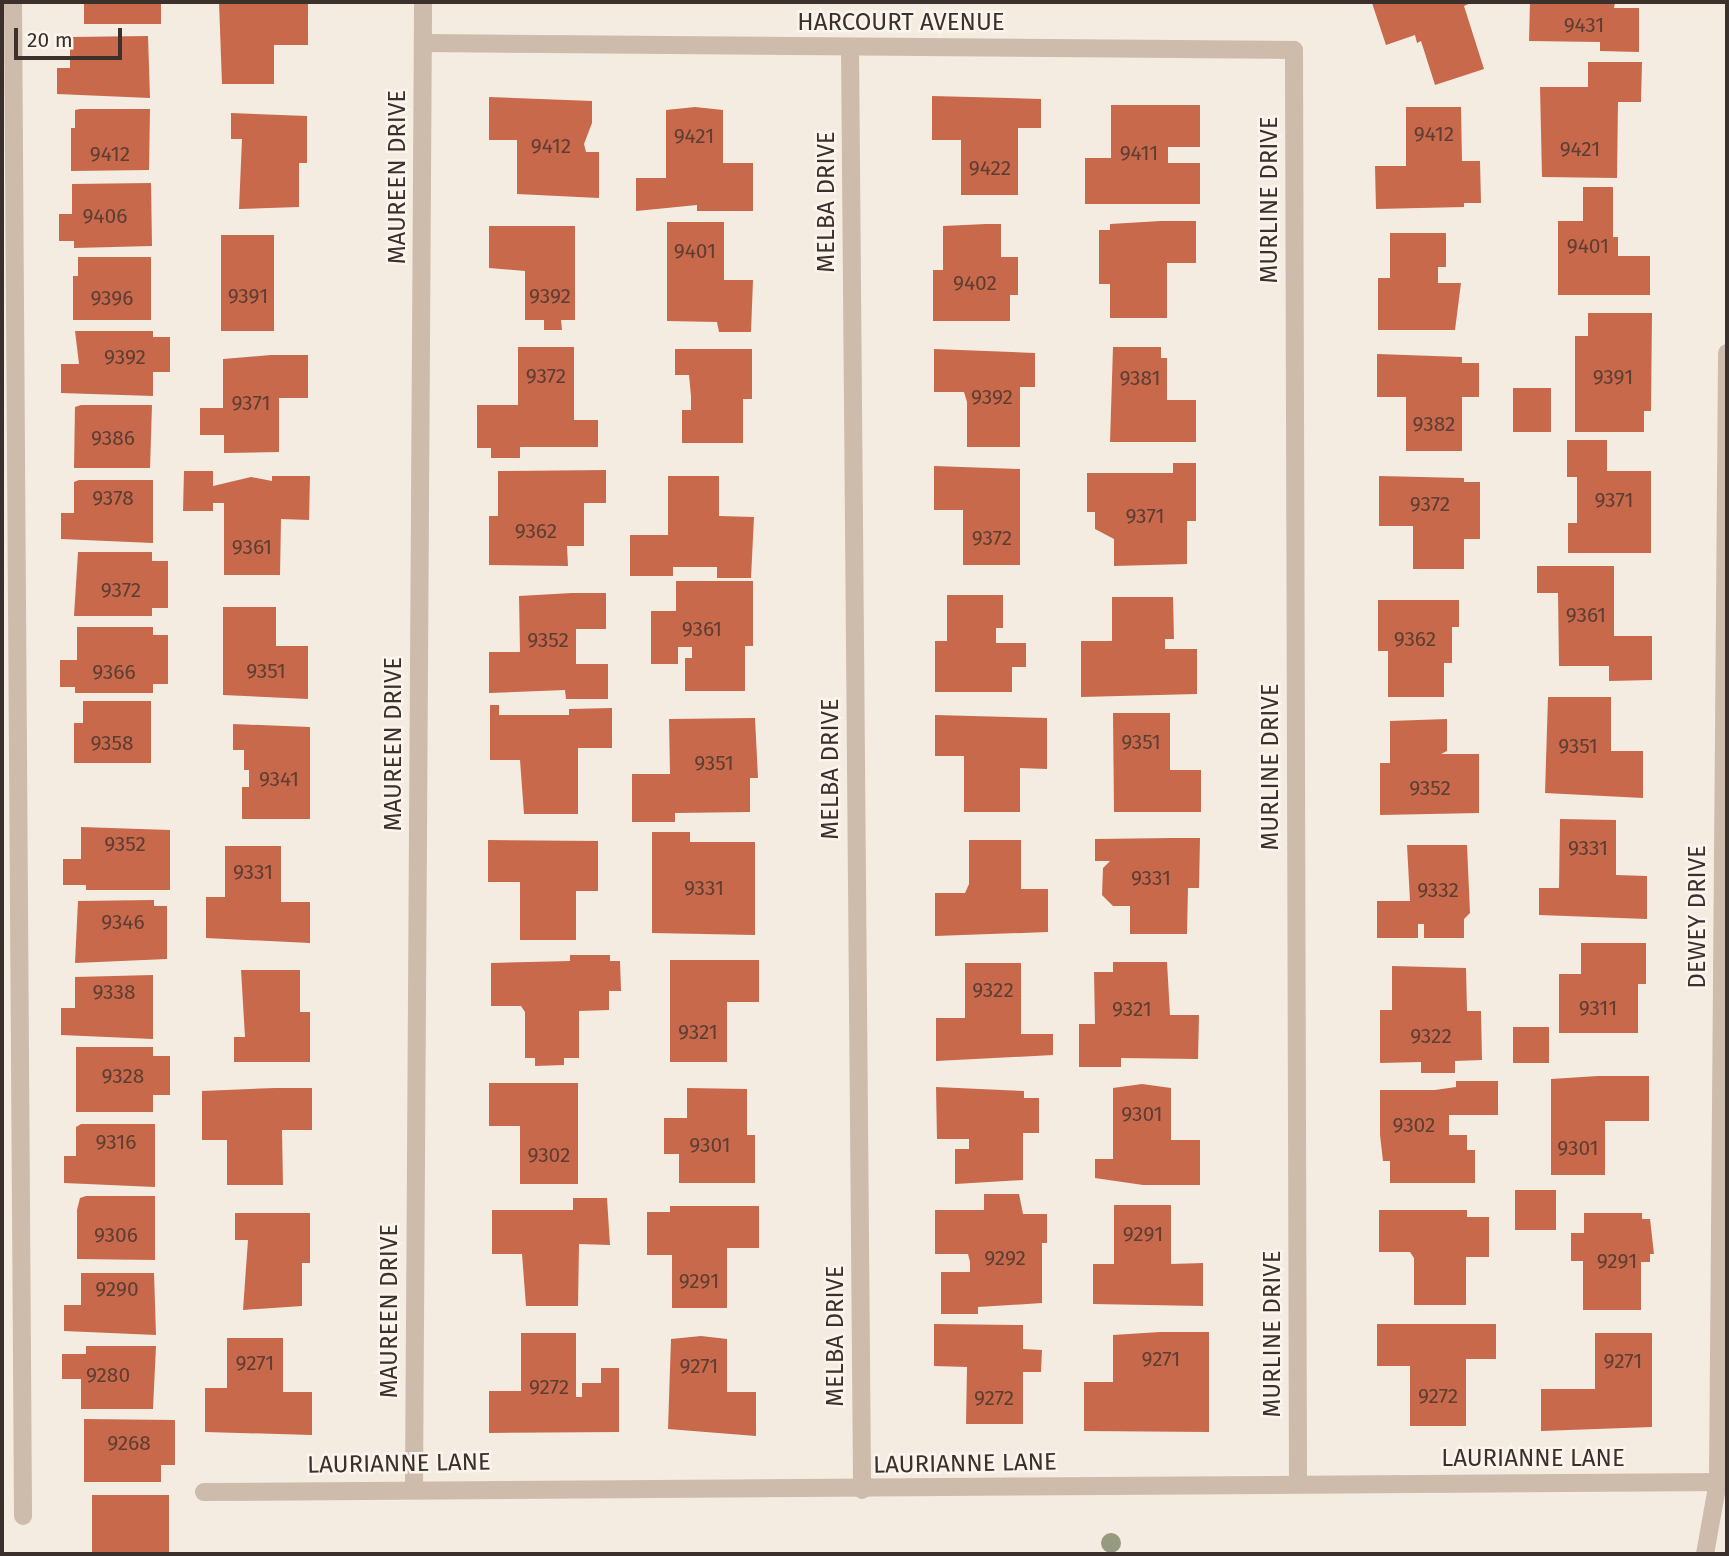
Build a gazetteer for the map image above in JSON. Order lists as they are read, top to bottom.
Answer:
{
  "streets": {
    "street": [
      "HARCOURT AVENUE",
      "MAUREEN DRIVE",
      "MURLINE DRIVE",
      "MELBA DRIVE",
      "DEWEY DRIVE",
      "LAURIANNE LANE"
    ]
  },
  "crossings": [
    ["HARCOURT AVENUE", "MAUREEN DRIVE"],
    ["HARCOURT AVENUE", "MURLINE DRIVE"],
    ["HARCOURT AVENUE", "MELBA DRIVE"],
    ["MAUREEN DRIVE", "LAURIANNE LANE"],
    ["MURLINE DRIVE", "LAURIANNE LANE"],
    ["MELBA DRIVE", "LAURIANNE LANE"],
    ["DEWEY DRIVE", "LAURIANNE LANE"]
  ],
  "house_numbers": [
    "9431",
    "9412",
    "9421",
    "9412",
    "9421",
    "9411",
    "9412",
    "9422",
    "9406",
    "9401",
    "9401",
    "9402",
    "9391",
    "9392",
    "9396",
    "9392",
    "9372",
    "9391",
    "9381",
    "9392",
    "9371",
    "9382",
    "9386",
    "9378",
    "9371",
    "9372",
    "9371",
    "9362",
    "9372",
    "9361",
    "9372",
    "9361",
    "9361",
    "9362",
    "9352",
    "9351",
    "9366",
    "9351",
    "9358",
    "9351",
    "9351",
    "9341",
    "9352",
    "9352",
    "9331",
    "9331",
    "9331",
    "9331",
    "9332",
    "9346",
    "9322",
    "9338",
    "9311",
    "9321",
    "9321",
    "9322",
    "9328",
    "9301",
    "9302",
    "9316",
    "9301",
    "9301",
    "9302",
    "9291",
    "9306",
    "9292",
    "9291",
    "9291",
    "9290",
    "9271",
    "9271",
    "9271",
    "9271",
    "9280",
    "9272",
    "9272",
    "9272",
    "9268"
  ],
  "scale_bar": "20 m"
}
